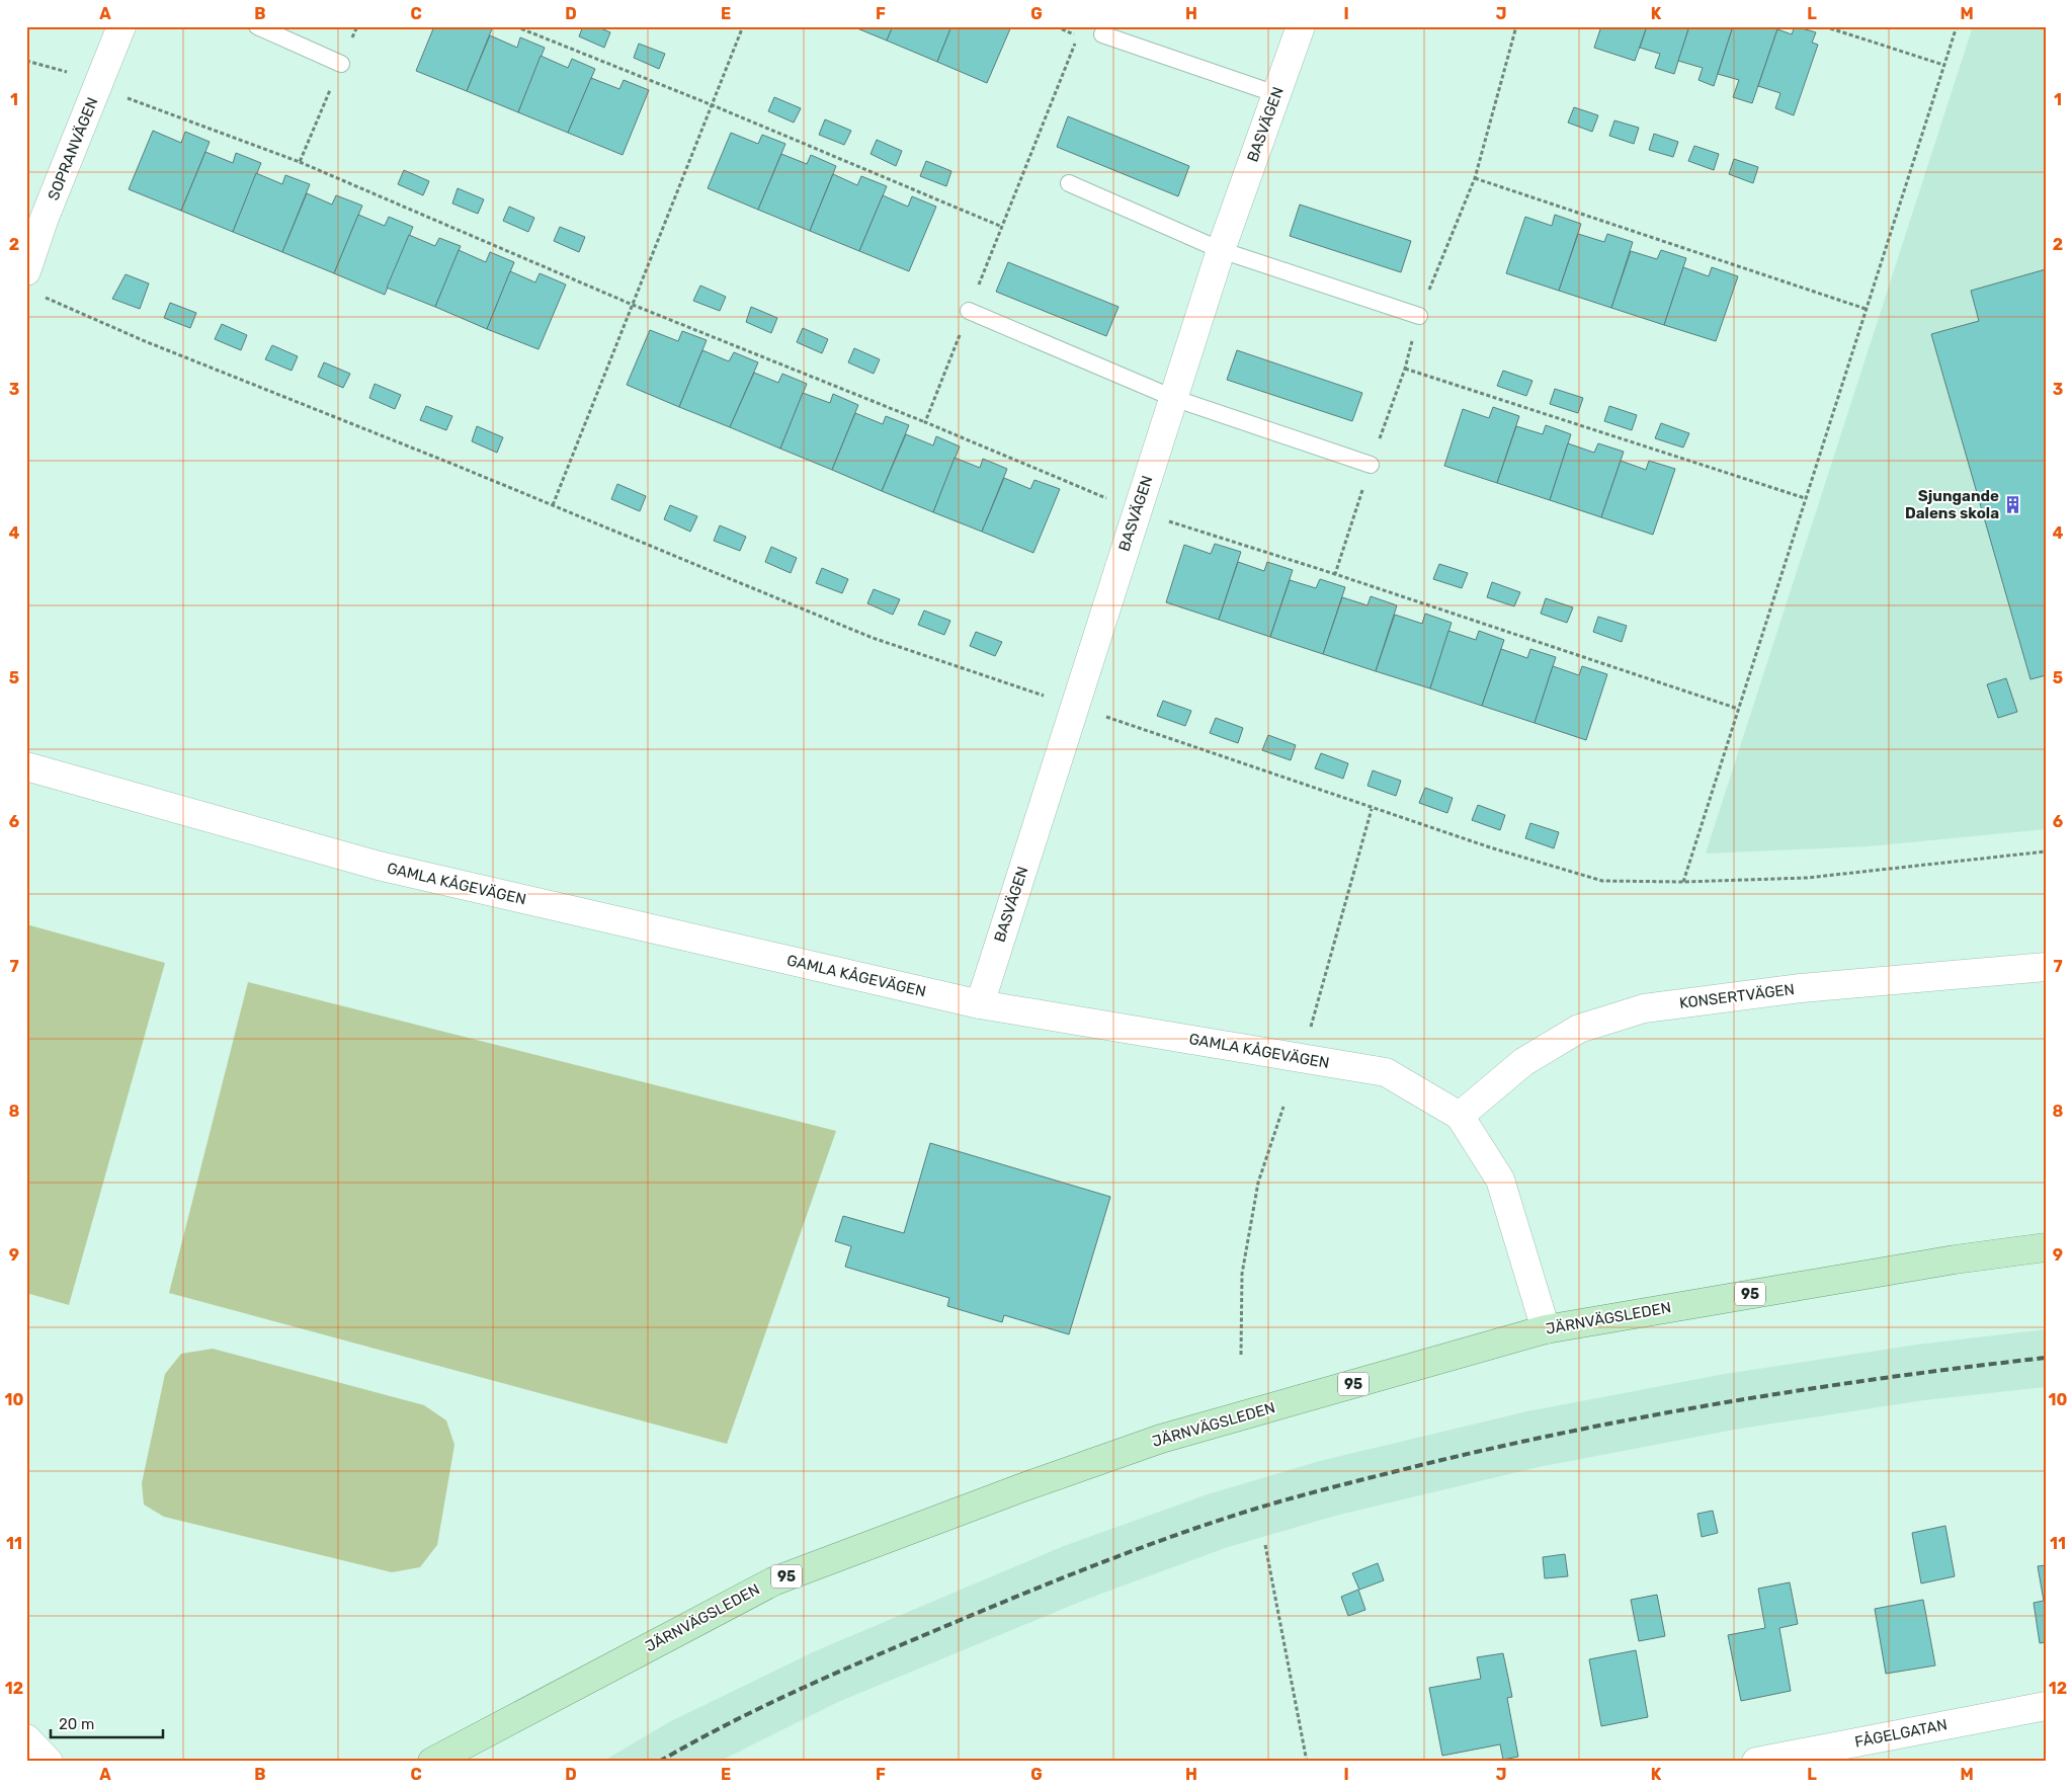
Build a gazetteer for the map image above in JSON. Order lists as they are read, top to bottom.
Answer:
{
  "streets": {
    "main road": ["95", "JÄRNVÄGSLEDEN"],
    "street": [
      "BASVÄGEN",
      "SOPRANVÄGEN",
      "GAMLA KÅGEVÄGEN",
      "KONSERTVÄGEN",
      "FÅGELGATAN"
    ]
  },
  "crossings": [
    ["BASVÄGEN", "GAMLA KÅGEVÄGEN"],
    ["GAMLA KÅGEVÄGEN", "KONSERTVÄGEN"],
    ["GAMLA KÅGEVÄGEN", "JÄRNVÄGSLEDEN"]
  ],
  "places": {
    "building": ["Sjungande Dalens skola"]
  },
  "scale_bar": "20 m",
  "grid": {
    "columns": [
      "A",
      "B",
      "C",
      "D",
      "E",
      "F",
      "G",
      "H",
      "I",
      "J",
      "K",
      "L",
      "M"
    ],
    "rows": [
      "1",
      "2",
      "3",
      "4",
      "5",
      "6",
      "7",
      "8",
      "9",
      "10",
      "11",
      "12"
    ]
  }
}
